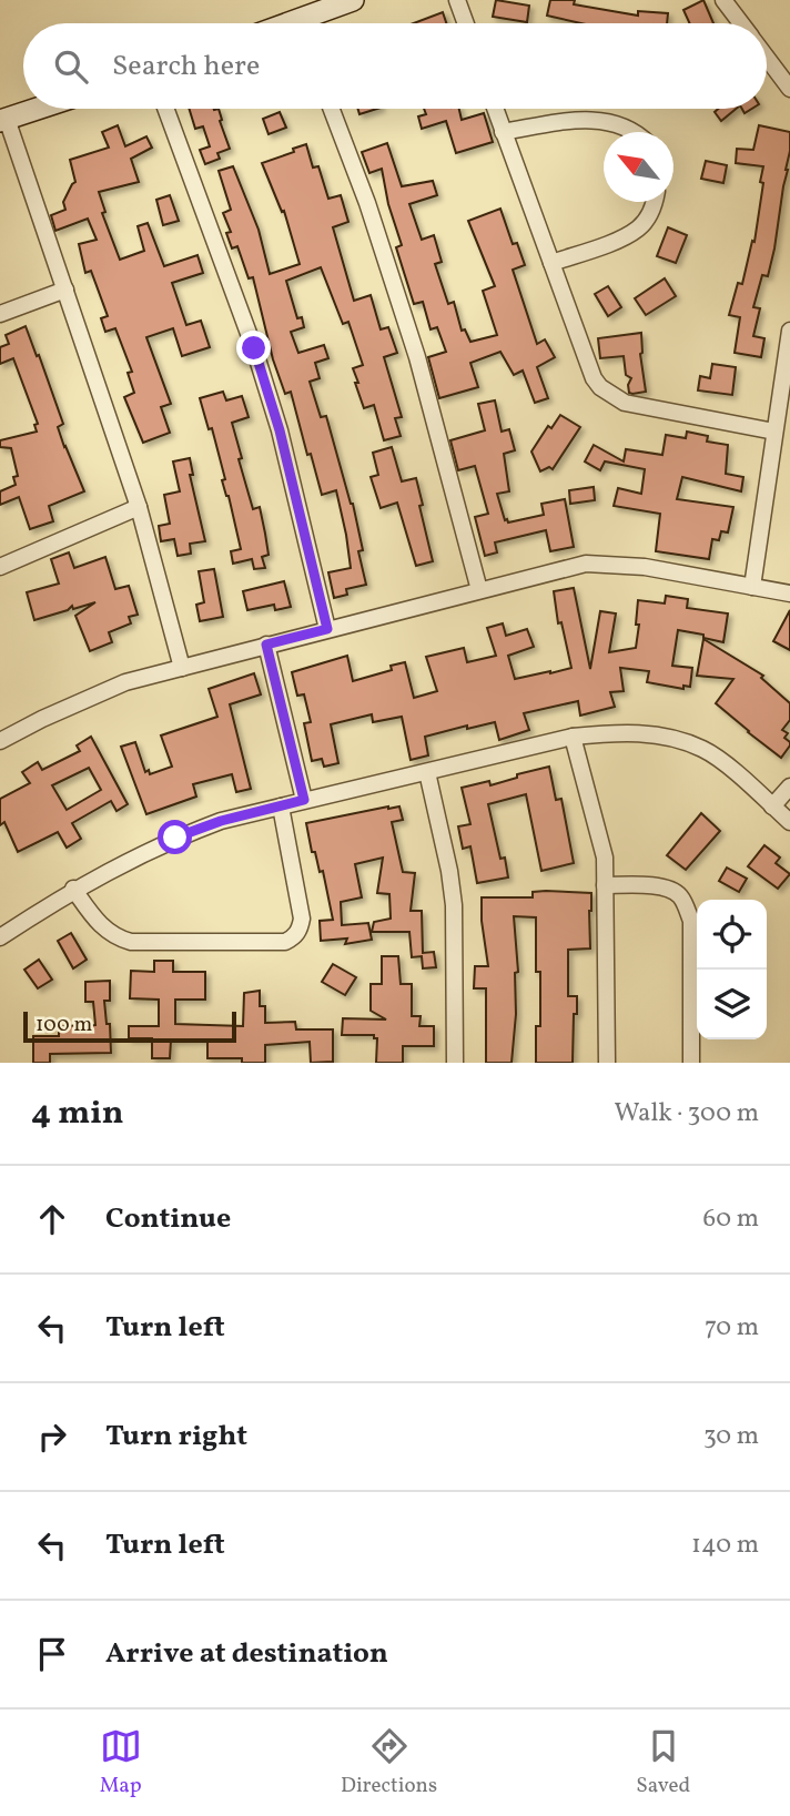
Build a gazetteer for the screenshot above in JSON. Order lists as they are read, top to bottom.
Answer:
{
  "scale_bar": "100 m",
  "north": "top left",
  "page": {
    "search": "Search here",
    "scale": "100 m",
    "heading": ["4 min", "Walk · 300 m"],
    "list": [
      ["Continue", "60 m"],
      ["Turn left", "70 m"],
      ["Turn right", "30 m"],
      ["Turn left", "140 m"],
      "Arrive at destination"
    ],
    "nav": ["Map", "Directions", "Saved"]
  }
}
